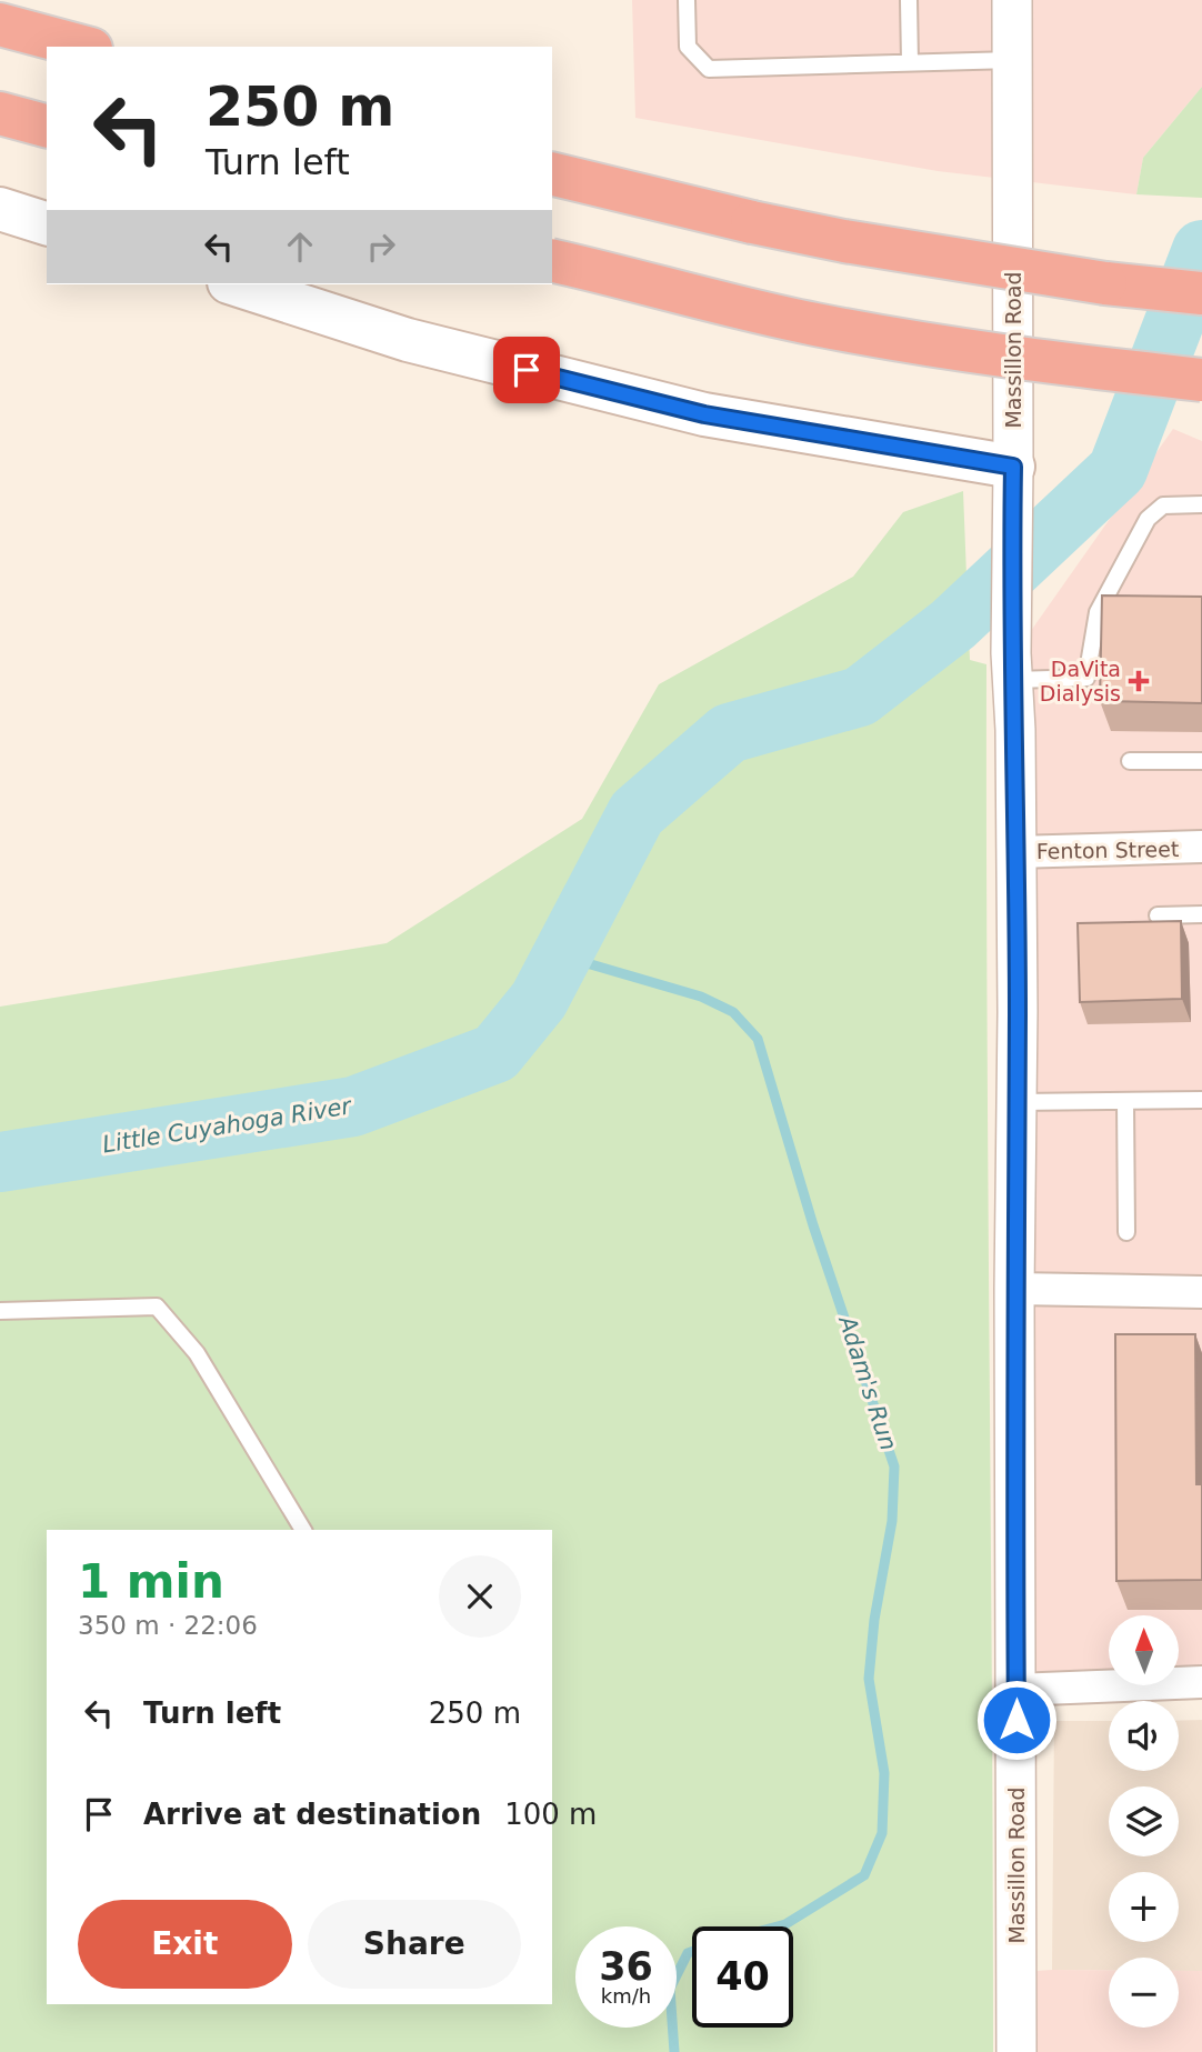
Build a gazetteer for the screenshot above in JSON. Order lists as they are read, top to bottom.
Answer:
{
  "streets": {
    "street": ["Massillon Road", "Fenton Street"]
  },
  "crossings": [
    ["Massillon Road", "Fenton Street"]
  ],
  "water": ["Little Cuyahoga River", "Adam's Run"],
  "places": {
    "health": ["DaVita Dialysis"]
  },
  "north": "top",
  "page": {
    "turn": ["250 m", "Turn left"],
    "heading": ["1 min", "350 m · 22:06"],
    "map_buttons": ["+", "−"],
    "list": [
      {
        "name": "Turn left",
        "value": "250 m"
      },
      {
        "name": "Arrive at destination",
        "value": "100 m"
      }
    ],
    "buttons": ["Exit", "Share"],
    "speed": "36 km/h",
    "limit": "40"
  }
}
